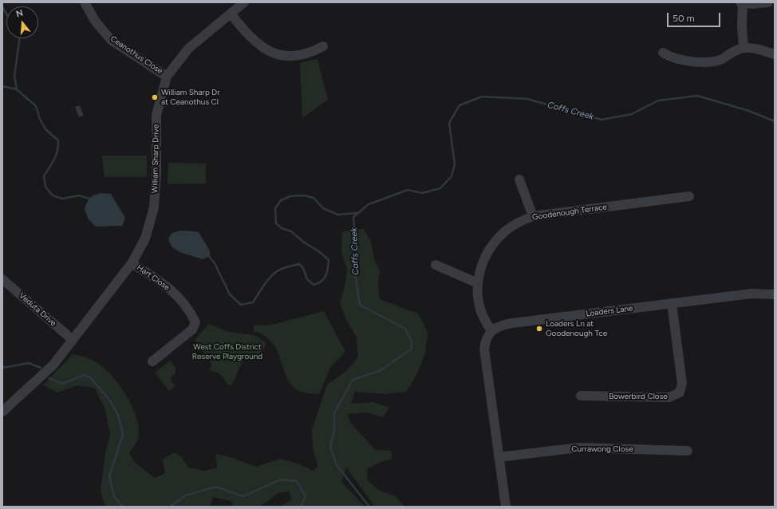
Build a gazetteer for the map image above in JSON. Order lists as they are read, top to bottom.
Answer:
{
  "streets": {
    "street": [
      "Ceanothus Close",
      "William Sharp Drive",
      "Goodenough Terrace",
      "Hart Close",
      "Veduta Drive",
      "Loaders Lane",
      "Bowerbird Close",
      "Currawong Close"
    ]
  },
  "crossings": [
    ["Ceanothus Close", "William Sharp Drive"],
    ["William Sharp Drive", "Hart Close"],
    ["William Sharp Drive", "Veduta Drive"],
    ["Goodenough Terrace", "Loaders Lane"],
    ["Loaders Lane", "Bowerbird Close"]
  ],
  "water": ["Coffs Creek"],
  "parks": ["West Coffs District Reserve Playground"],
  "places": ["William Sharp Dr at Ceanothus Cl", "Loaders Ln at Goodenough Tce"],
  "scale_bar": "50 m",
  "north": "top"
}
